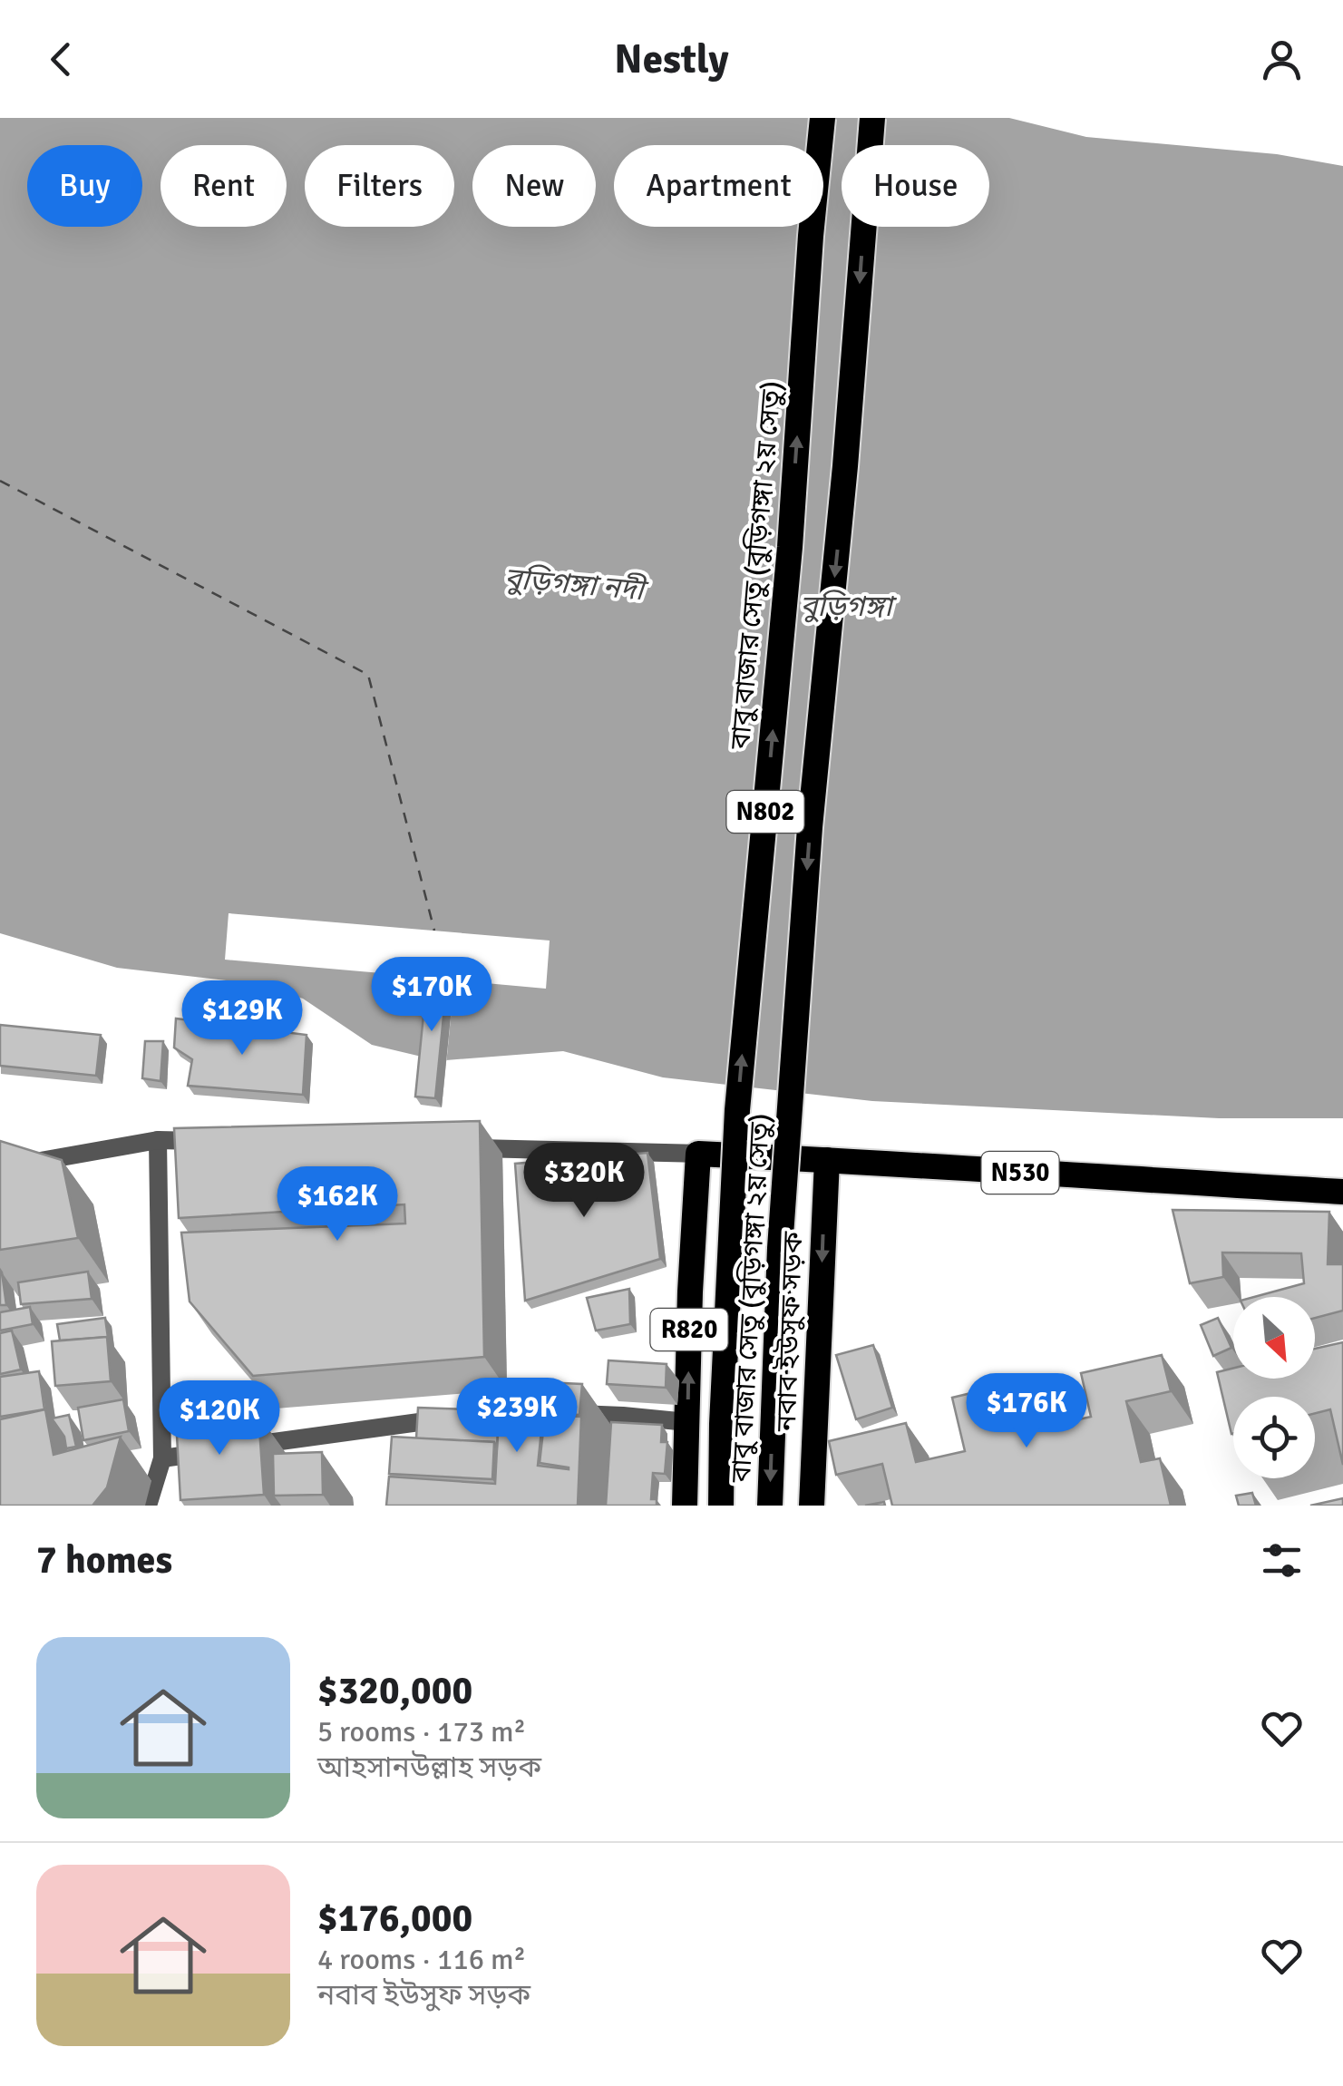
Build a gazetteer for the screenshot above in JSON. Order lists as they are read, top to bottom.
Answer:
{
  "streets": {
    "highway": [
      "বাবু বাজার সেতু (বুড়িগঙ্গা ২য় সেতু)",
      "N802",
      "N530",
      "R820",
      "নবাব ইউসুফ সড়ক"
    ]
  },
  "crossings": [
    ["N530", "R820"],
    ["N530", "নবাব ইউসুফ সড়ক"]
  ],
  "water": ["বুড়িগঙ্গা নদী", "বুড়িগঙ্গা"],
  "north": "bottom right",
  "page": {
    "header": "Nestly",
    "chip": [
      "Buy",
      "Rent",
      "Filters",
      "New",
      "Apartment",
      "House"
    ],
    "price": [
      "$170K",
      "$129K",
      "$320K",
      "$162K",
      "$176K",
      "$239K",
      "$120K"
    ],
    "heading": "7 homes",
    "list": [
      {
        "name": "$320,000",
        "note": "5 rooms · 173 m² · আহসানউল্লাহ সড়ক"
      },
      {
        "name": "$176,000",
        "note": "4 rooms · 116 m² · নবাব ইউসুফ সড়ক"
      }
    ]
  }
}
